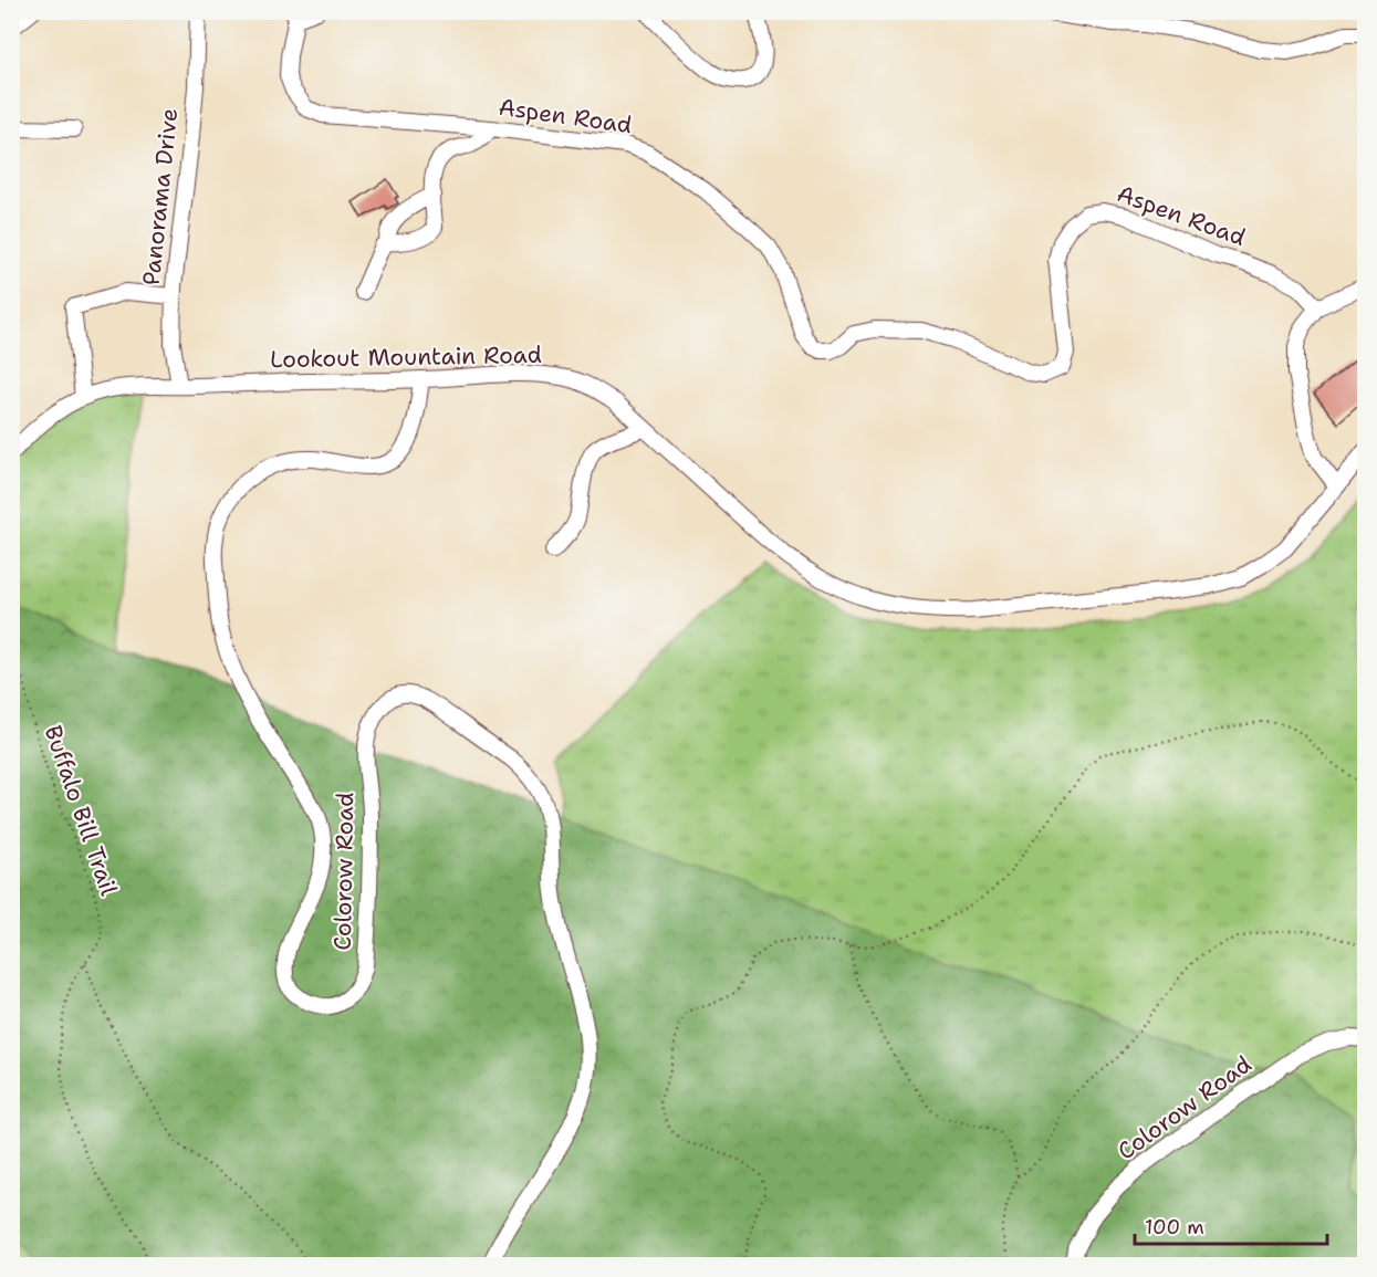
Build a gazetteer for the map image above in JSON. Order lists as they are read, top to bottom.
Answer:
{
  "streets": {
    "street": [
      "Aspen Road",
      "Panorama Drive",
      "Lookout Mountain Road",
      "Colorow Road"
    ],
    "path": ["Buffalo Bill Trail"]
  },
  "crossings": [
    ["Panorama Drive", "Lookout Mountain Road"],
    ["Lookout Mountain Road", "Colorow Road"]
  ],
  "scale_bar": "100 m"
}
